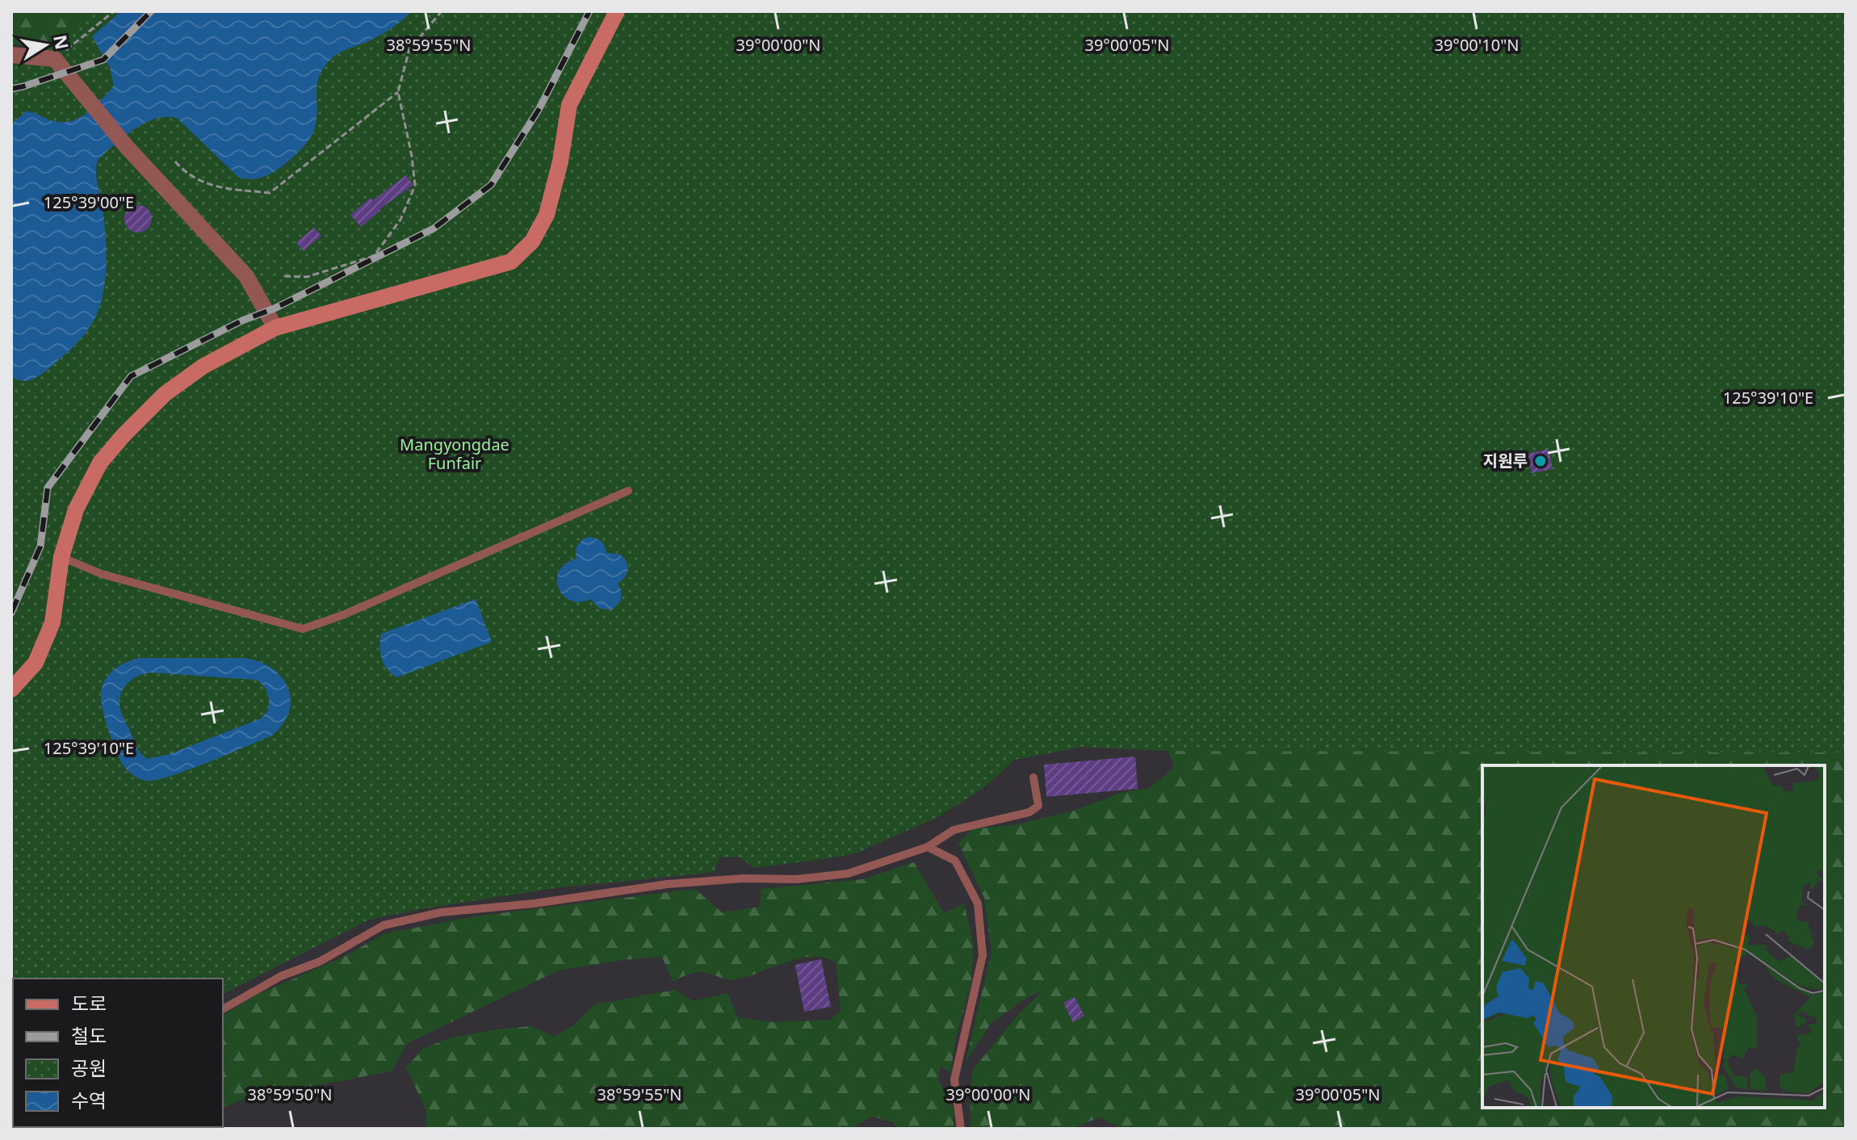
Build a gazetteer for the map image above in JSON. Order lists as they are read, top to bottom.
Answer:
{
  "parks": ["Mangyongdae Funfair"],
  "places": ["지원루"],
  "legend": [
    "도로",
    "철도",
    "공원",
    "수역"
  ],
  "north": "right",
  "coordinates": [
    "38°59'55\"N",
    "39°00'00\"N",
    "39°00'05\"N",
    "39°00'10\"N",
    "125°39'00\"E",
    "125°39'10\"E",
    "38°59'50\"N"
  ]
}
